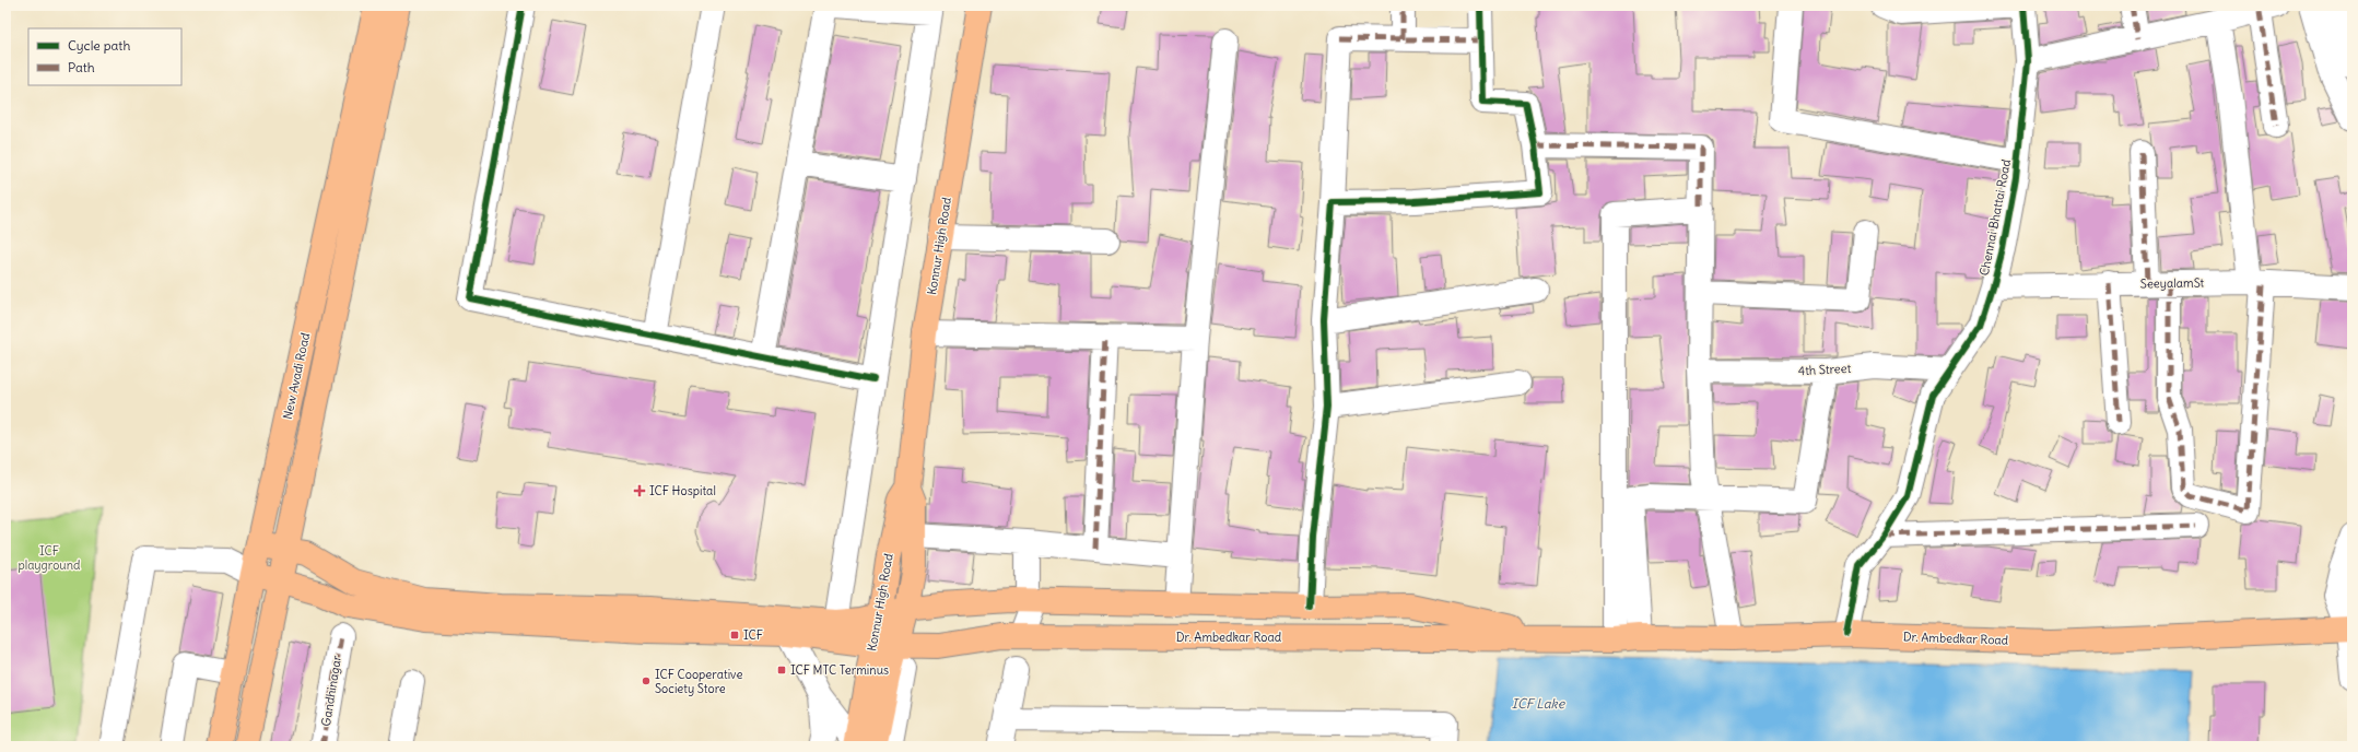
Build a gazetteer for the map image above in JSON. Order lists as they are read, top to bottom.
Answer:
{
  "streets": {
    "main road": ["Konnur High Road", "New Avadi Road", "Dr. Ambedkar Road"],
    "street": [
      "Chennai Bhattai Road",
      "SeeyalamSt",
      "4th Street",
      "Gandhinagar"
    ]
  },
  "crossings": [
    ["Chennai Bhattai Road", "SeeyalamSt"],
    ["Chennai Bhattai Road", "4th Street"],
    ["Chennai Bhattai Road", "Dr. Ambedkar Road"],
    ["Konnur High Road", "Dr. Ambedkar Road"],
    ["New Avadi Road", "Dr. Ambedkar Road"]
  ],
  "water": ["ICF Lake"],
  "parks": ["ICF playground"],
  "places": {
    "health": ["ICF Hospital"],
    "transit": ["ICF", "ICF MTC Terminus"],
    "other": ["ICF Cooperative Society Store"]
  },
  "legend": ["Cycle path", "Path"]
}
